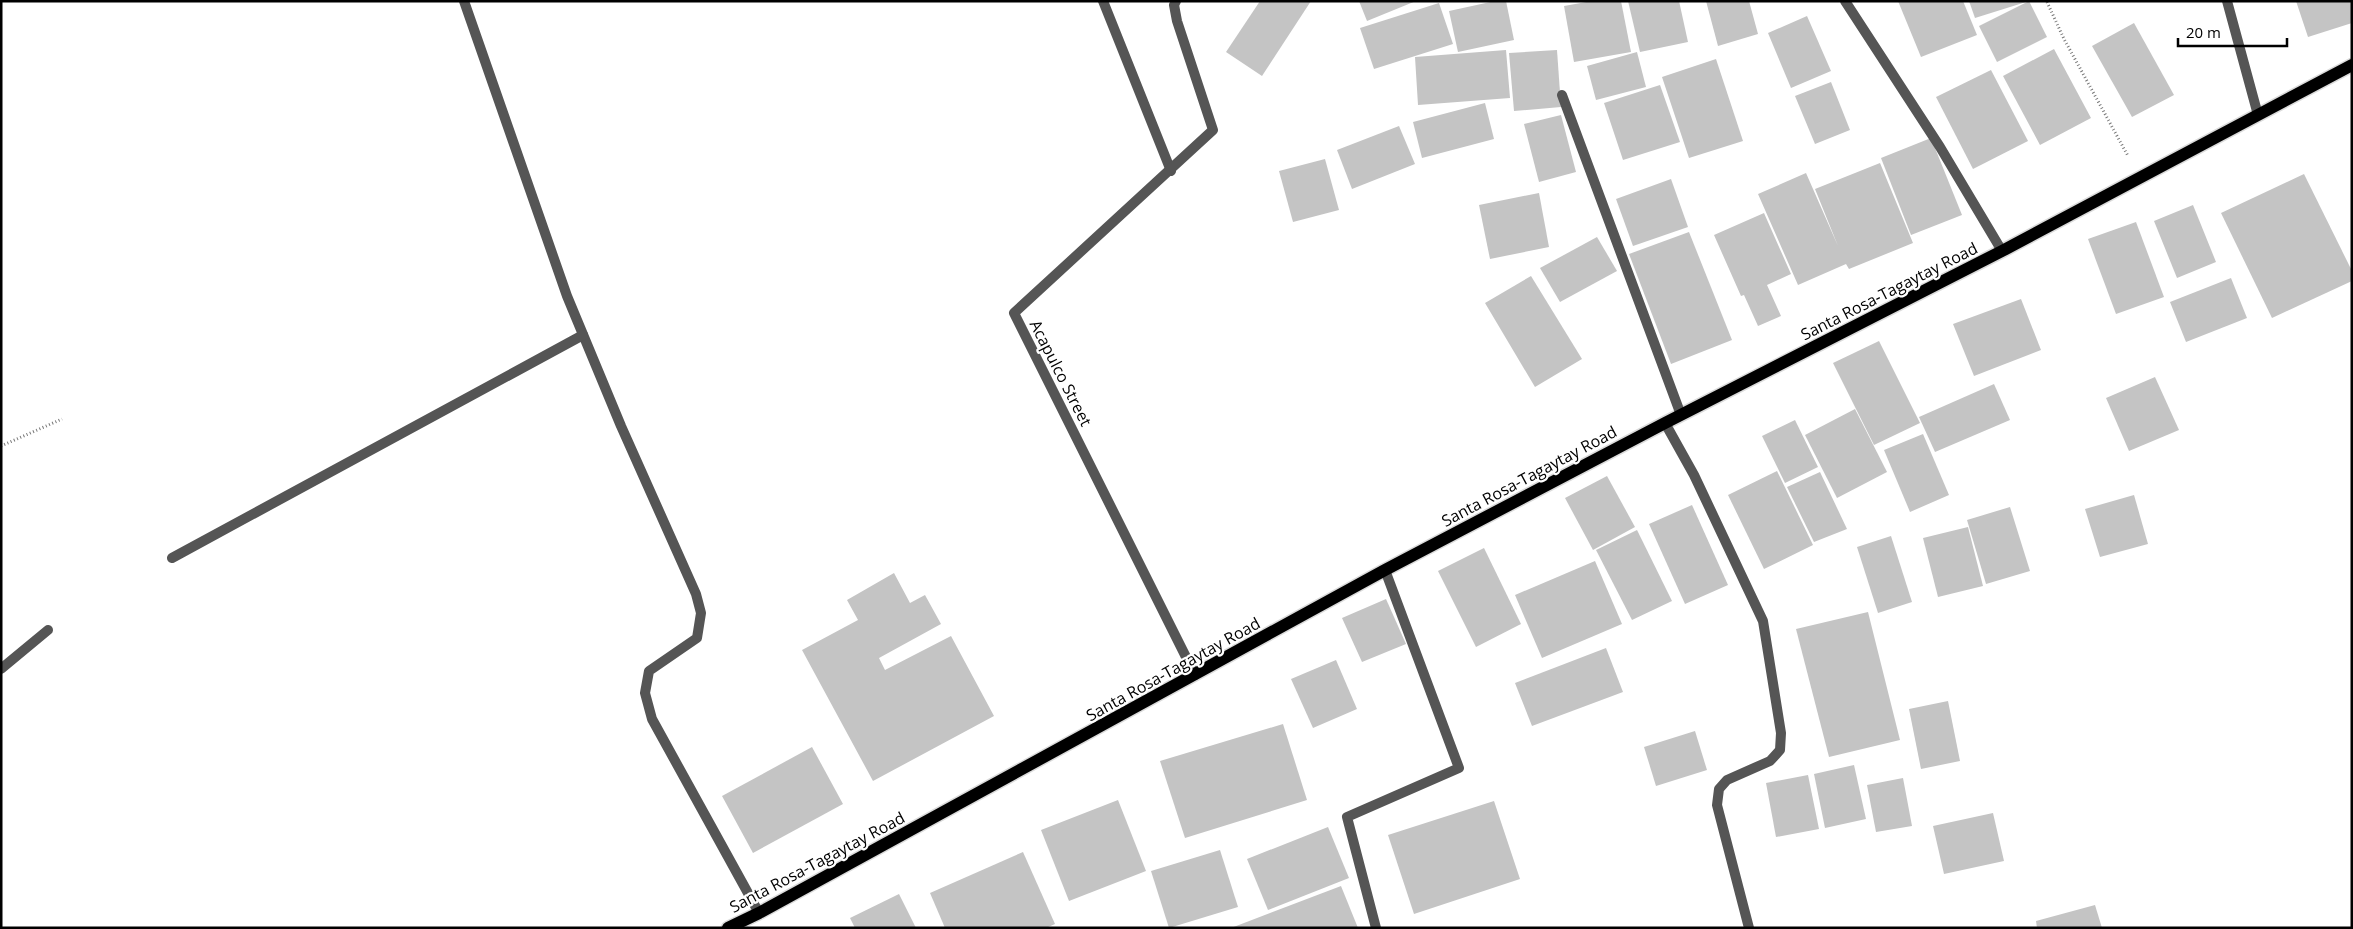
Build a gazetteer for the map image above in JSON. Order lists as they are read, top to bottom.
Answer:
{
  "streets": {
    "main road": ["Santa Rosa-Tagaytay Road"],
    "street": ["Acapulco Street"]
  },
  "crossings": [
    ["Santa Rosa-Tagaytay Road", "Acapulco Street"]
  ],
  "scale_bar": "20 m"
}
